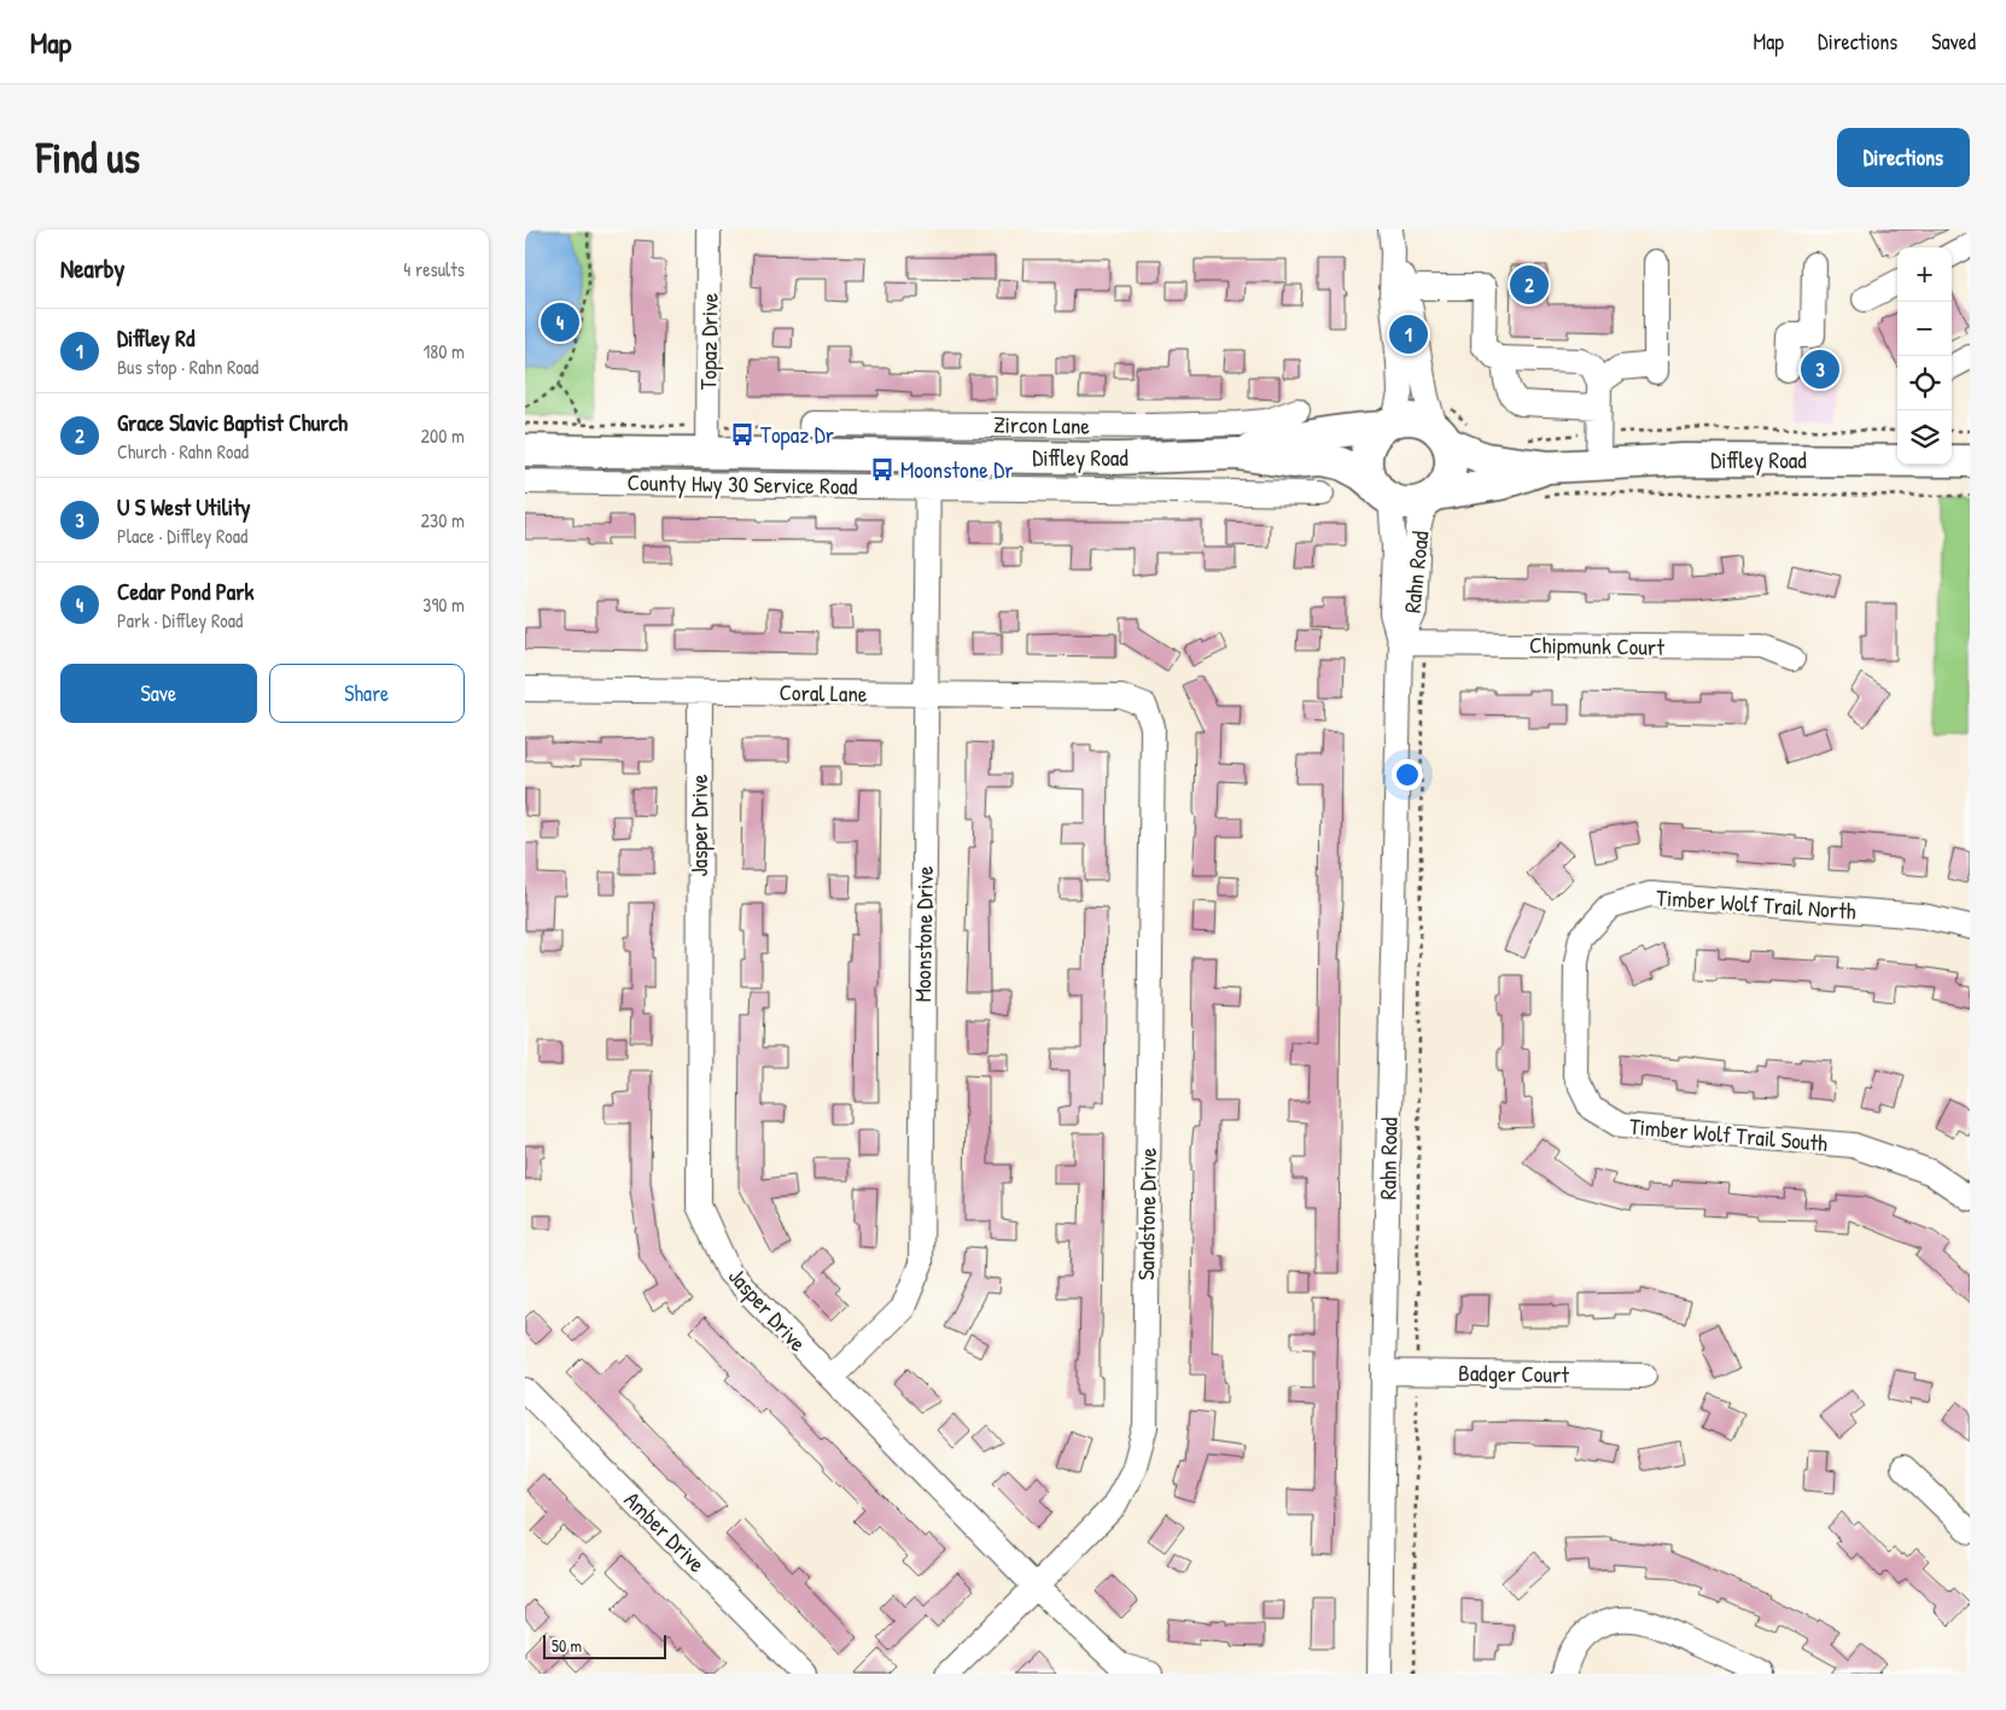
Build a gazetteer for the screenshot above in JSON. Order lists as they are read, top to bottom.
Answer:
{
  "streets": {
    "main road": ["Diffley Road"],
    "street": [
      "Topaz Drive",
      "Zircon Lane",
      "County Hwy 30 Service Road",
      "Rahn Road",
      "Chipmunk Court",
      "Coral Lane",
      "Jasper Drive",
      "Timber Wolf Trail North",
      "Moonstone Drive",
      "Timber Wolf Trail South",
      "Sandstone Drive",
      "Badger Court",
      "Amber Drive"
    ]
  },
  "crossings": [
    ["Topaz Drive", "Diffley Road"],
    ["Zircon Lane", "Diffley Road"],
    ["Diffley Road", "County Hwy 30 Service Road"],
    ["Diffley Road", "Rahn Road"],
    ["Diffley Road", "Moonstone Drive"],
    ["County Hwy 30 Service Road", "Moonstone Drive"],
    ["Rahn Road", "Chipmunk Court"],
    ["Rahn Road", "Badger Court"],
    ["Coral Lane", "Jasper Drive"],
    ["Coral Lane", "Moonstone Drive"],
    ["Coral Lane", "Sandstone Drive"],
    ["Jasper Drive", "Moonstone Drive"],
    ["Jasper Drive", "Sandstone Drive"],
    ["Timber Wolf Trail North", "Timber Wolf Trail South"]
  ],
  "places": {
    "bus stop": ["Topaz Dr", "Moonstone Dr"]
  },
  "scale_bar": "50 m",
  "page": {
    "header": "Map",
    "nav": ["Map", "Directions", "Saved"],
    "buttons": [
      "Directions",
      ["Save", "Share"]
    ],
    "title": "Find us",
    "heading": ["Nearby", "4 results"],
    "map_buttons": ["+", "−"],
    "pins": [
      "2",
      "4",
      "1",
      "3"
    ],
    "list": [
      {
        "mark": "1",
        "name": "Diffley Rd",
        "note": "Bus stop · Rahn Road",
        "value": "180 m"
      },
      {
        "mark": "2",
        "name": "Grace Slavic Baptist Church",
        "note": "Church · Rahn Road",
        "value": "200 m"
      },
      {
        "mark": "3",
        "name": "U S West Utility",
        "note": "Place · Diffley Road",
        "value": "230 m"
      },
      {
        "mark": "4",
        "name": "Cedar Pond Park",
        "note": "Park · Diffley Road",
        "value": "390 m"
      }
    ],
    "scale": "50 m"
  }
}
